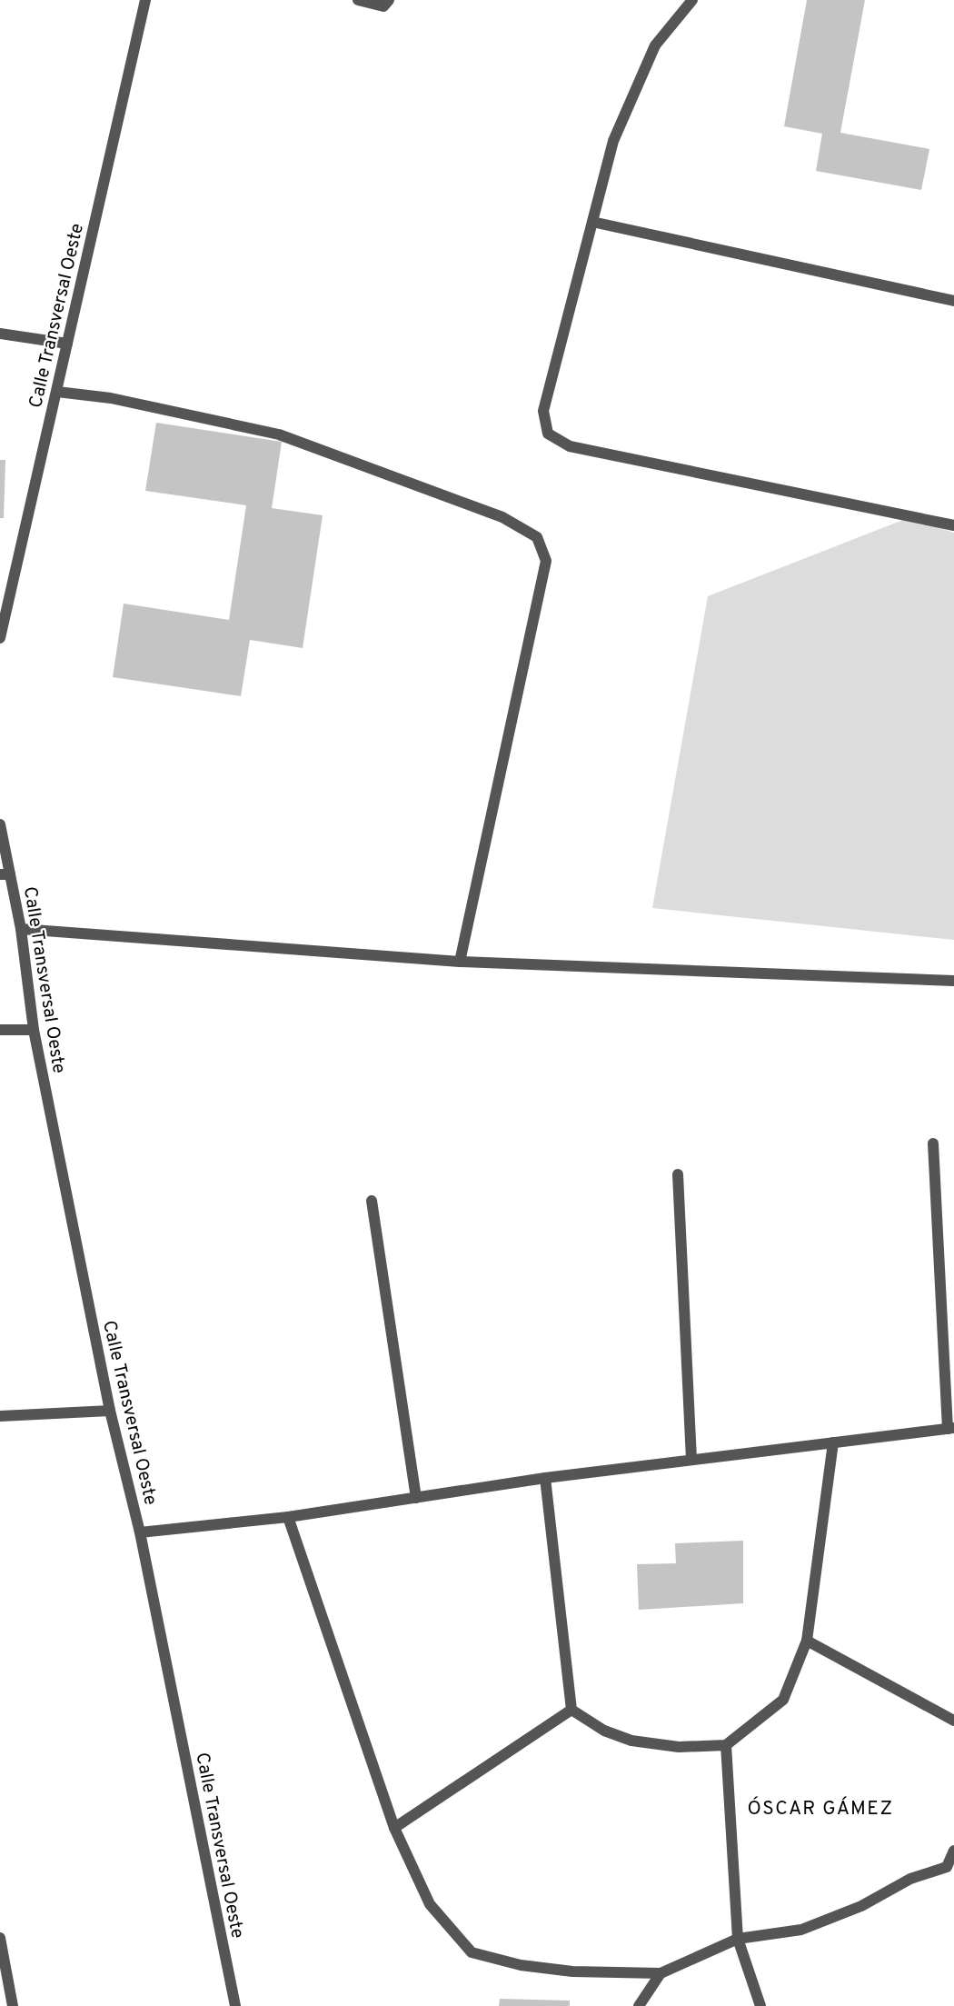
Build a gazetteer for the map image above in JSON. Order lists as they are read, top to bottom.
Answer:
{
  "streets": {
    "street": ["Calle Transversal Oeste"]
  },
  "districts": ["ÓSCAR GÁMEZ"]
}
